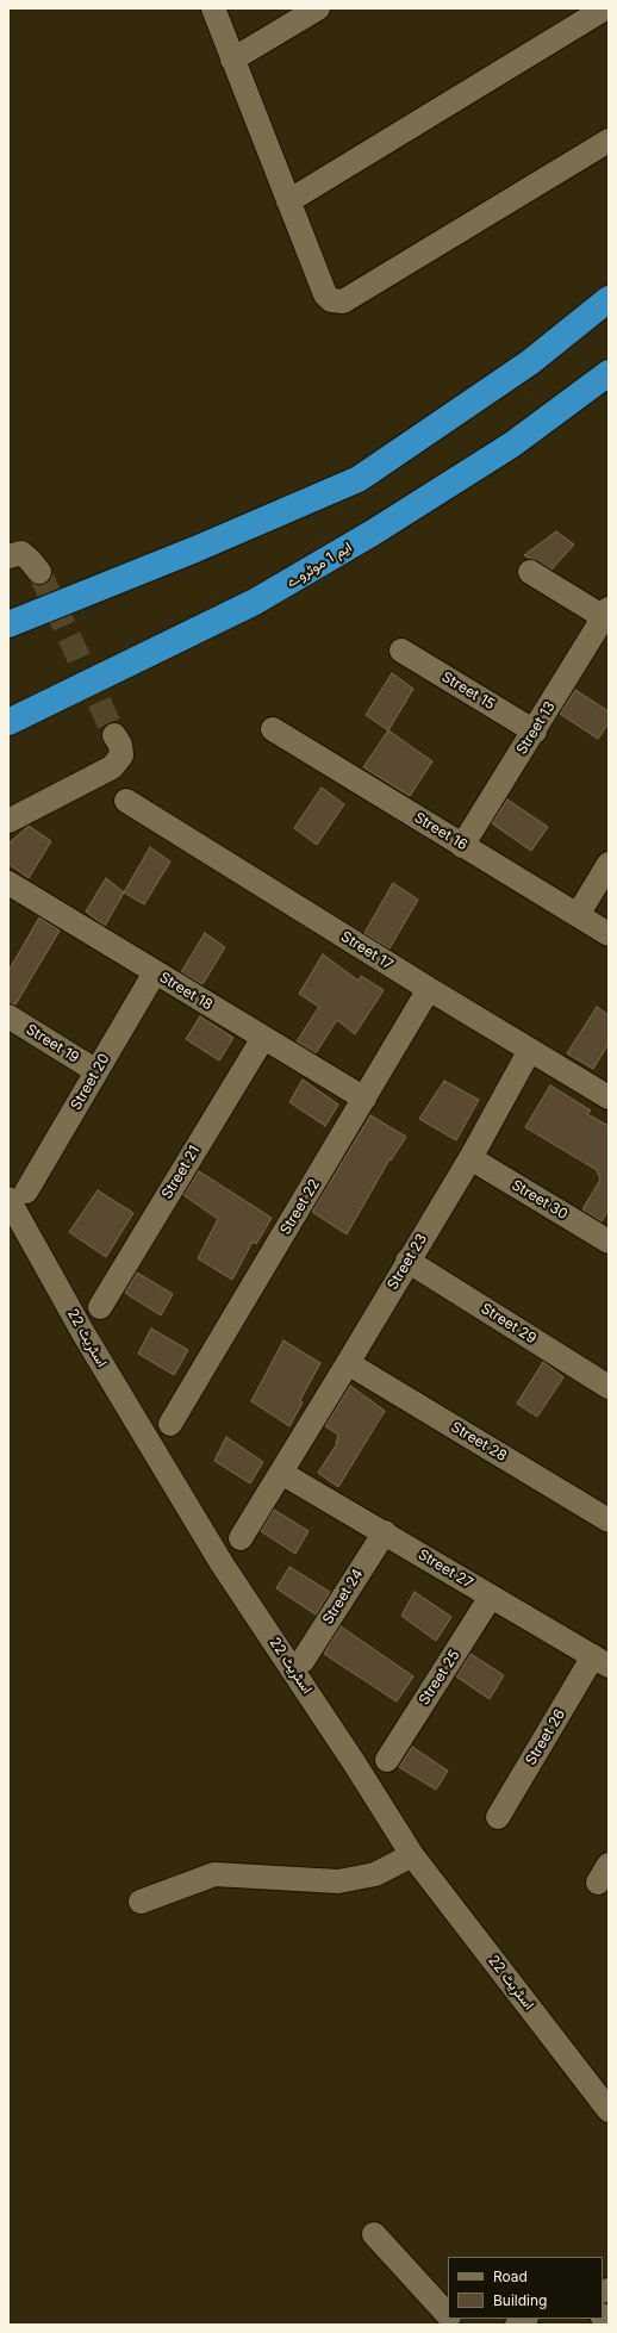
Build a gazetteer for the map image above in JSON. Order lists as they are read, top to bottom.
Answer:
{
  "streets": {
    "highway": ["ایم 1 موٹروے"],
    "street": [
      "Street 15",
      "Street 13",
      "Street 16",
      "Street 17",
      "Street 18",
      "Street 19",
      "Street 20",
      "Street 21",
      "Street 30",
      "Street 22",
      "Street 23",
      "Street 29",
      "اسٹریٹ 22",
      "Street 28",
      "Street 27",
      "Street 24",
      "Street 25",
      "Street 26"
    ]
  },
  "crossings": [
    ["Street 15", "Street 13"],
    ["Street 13", "Street 16"],
    ["Street 17", "Street 22"],
    ["Street 17", "Street 23"],
    ["Street 18", "Street 20"],
    ["Street 18", "Street 21"],
    ["Street 18", "Street 22"],
    ["Street 19", "Street 20"],
    ["Street 20", "اسٹریٹ 22"],
    ["Street 30", "Street 23"],
    ["Street 23", "Street 29"],
    ["Street 23", "Street 28"],
    ["Street 23", "Street 27"],
    ["Street 27", "Street 24"],
    ["Street 27", "Street 25"],
    ["Street 27", "Street 26"]
  ],
  "legend": ["Road", "Building"]
}
